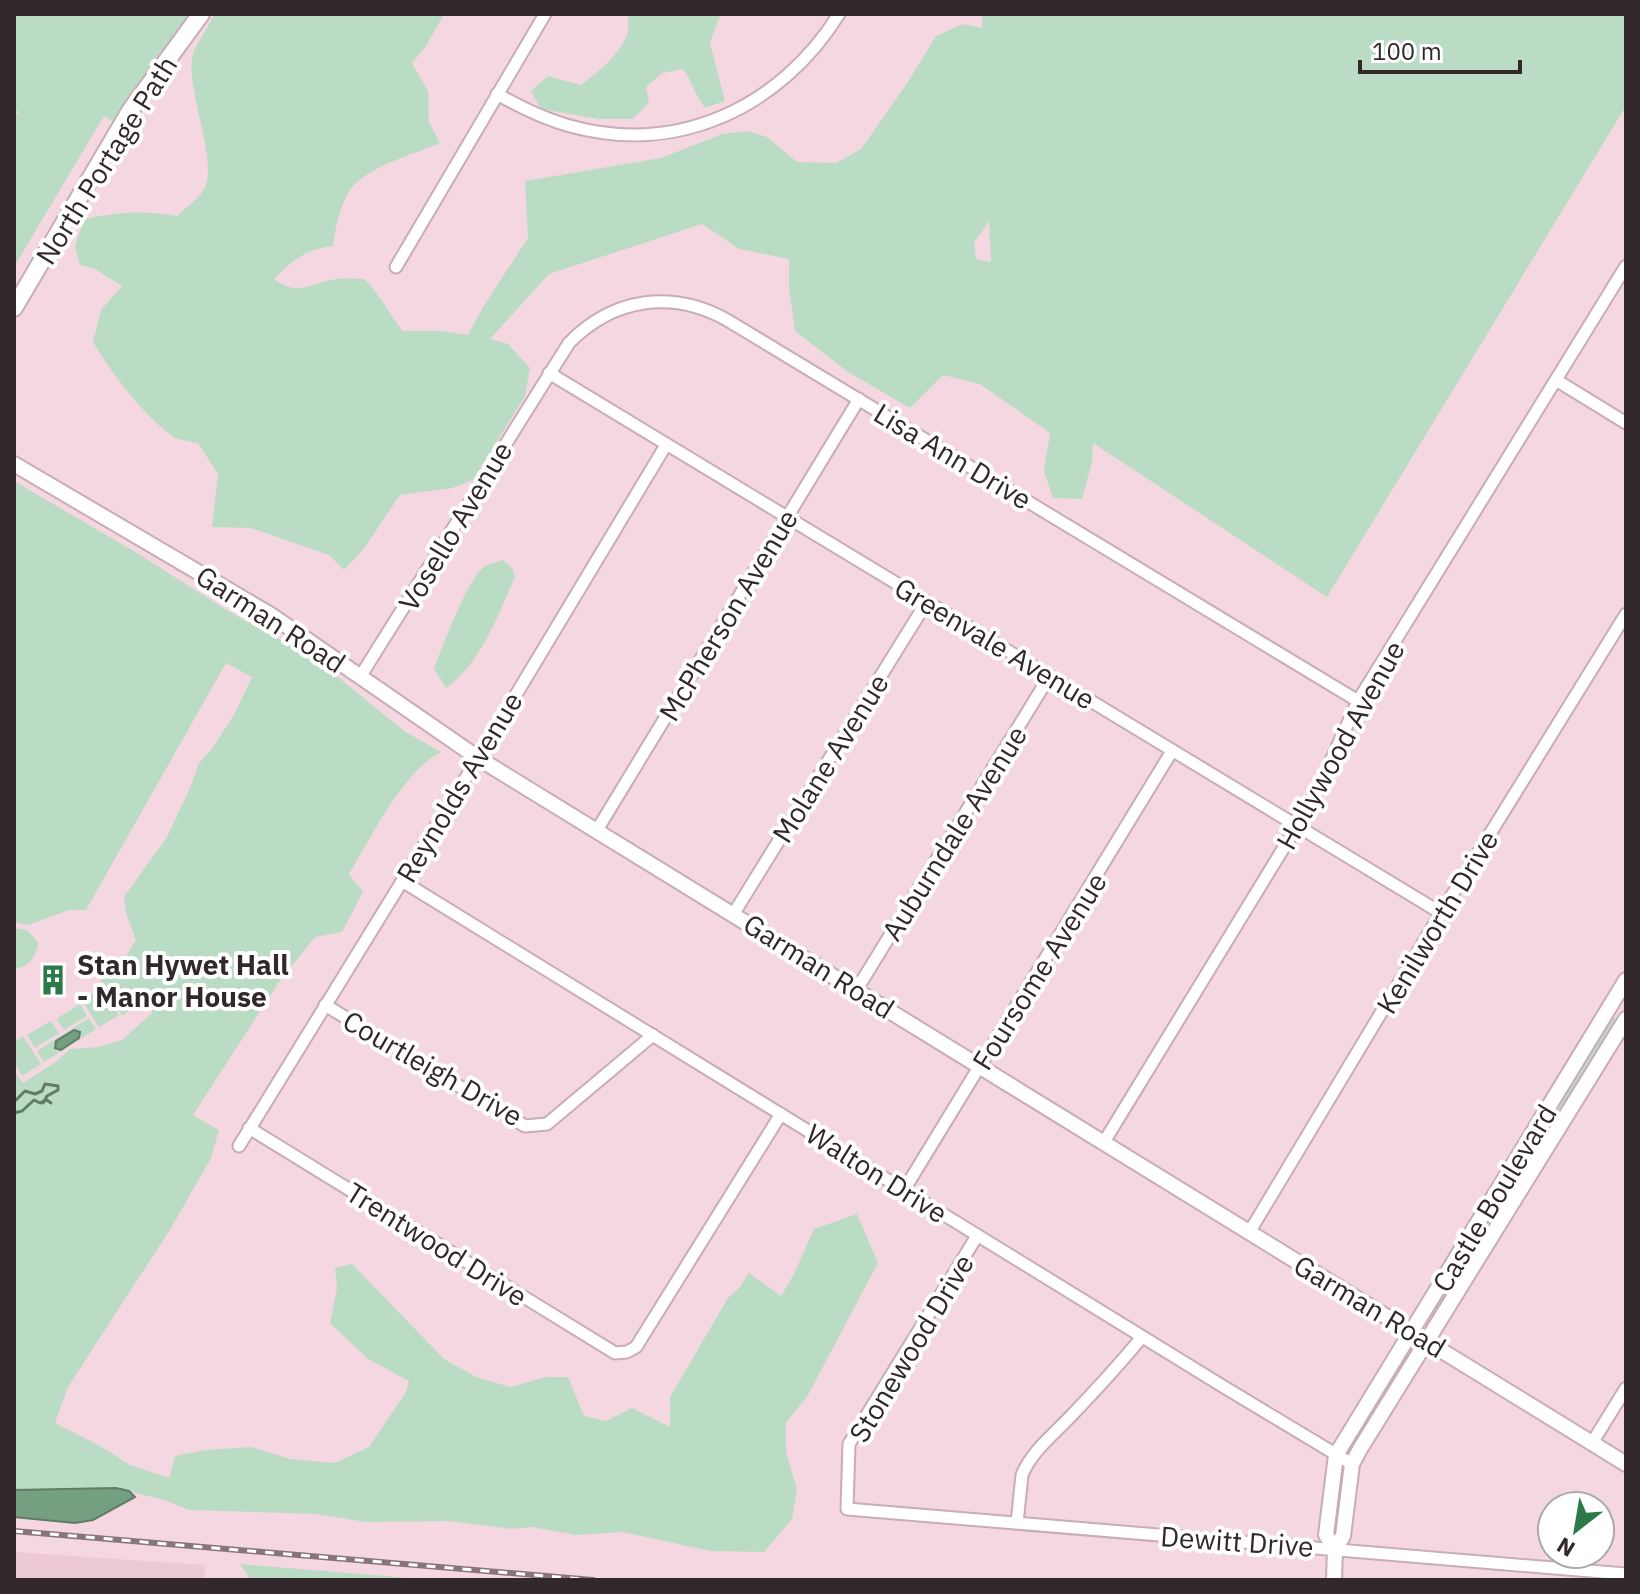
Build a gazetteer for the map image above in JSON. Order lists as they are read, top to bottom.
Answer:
{
  "streets": {
    "main road": ["North Portage Path"],
    "street": [
      "Lisa Ann Drive",
      "Vosello Avenue",
      "McPherson Avenue",
      "Garman Road",
      "Greenvale Avenue",
      "Hollywood Avenue",
      "Molane Avenue",
      "Reynolds Avenue",
      "Auburndale Avenue",
      "Kenilworth Drive",
      "Foursome Avenue",
      "Courtleigh Drive",
      "Walton Drive",
      "Castle Boulevard",
      "Trentwood Drive",
      "Stonewood Drive",
      "Dewitt Drive"
    ]
  },
  "crossings": [
    ["Lisa Ann Drive", "Vosello Avenue"],
    ["Lisa Ann Drive", "McPherson Avenue"],
    ["Lisa Ann Drive", "Greenvale Avenue"],
    ["Lisa Ann Drive", "Hollywood Avenue"],
    ["Vosello Avenue", "Garman Road"],
    ["Vosello Avenue", "Greenvale Avenue"],
    ["McPherson Avenue", "Garman Road"],
    ["McPherson Avenue", "Greenvale Avenue"],
    ["Garman Road", "Hollywood Avenue"],
    ["Garman Road", "Molane Avenue"],
    ["Garman Road", "Reynolds Avenue"],
    ["Garman Road", "Auburndale Avenue"],
    ["Garman Road", "Kenilworth Drive"],
    ["Garman Road", "Foursome Avenue"],
    ["Garman Road", "Castle Boulevard"],
    ["Greenvale Avenue", "Hollywood Avenue"],
    ["Greenvale Avenue", "Molane Avenue"],
    ["Greenvale Avenue", "Reynolds Avenue"],
    ["Greenvale Avenue", "Auburndale Avenue"],
    ["Greenvale Avenue", "Kenilworth Drive"],
    ["Greenvale Avenue", "Foursome Avenue"],
    ["Reynolds Avenue", "Courtleigh Drive"],
    ["Reynolds Avenue", "Walton Drive"],
    ["Reynolds Avenue", "Trentwood Drive"],
    ["Foursome Avenue", "Walton Drive"],
    ["Courtleigh Drive", "Walton Drive"],
    ["Walton Drive", "Castle Boulevard"],
    ["Walton Drive", "Trentwood Drive"],
    ["Walton Drive", "Stonewood Drive"],
    ["Castle Boulevard", "Dewitt Drive"],
    ["Stonewood Drive", "Dewitt Drive"]
  ],
  "places": {
    "building": ["Stan Hywet Hall - Manor House"]
  },
  "scale_bar": "100 m",
  "north": "bottom left"
}
